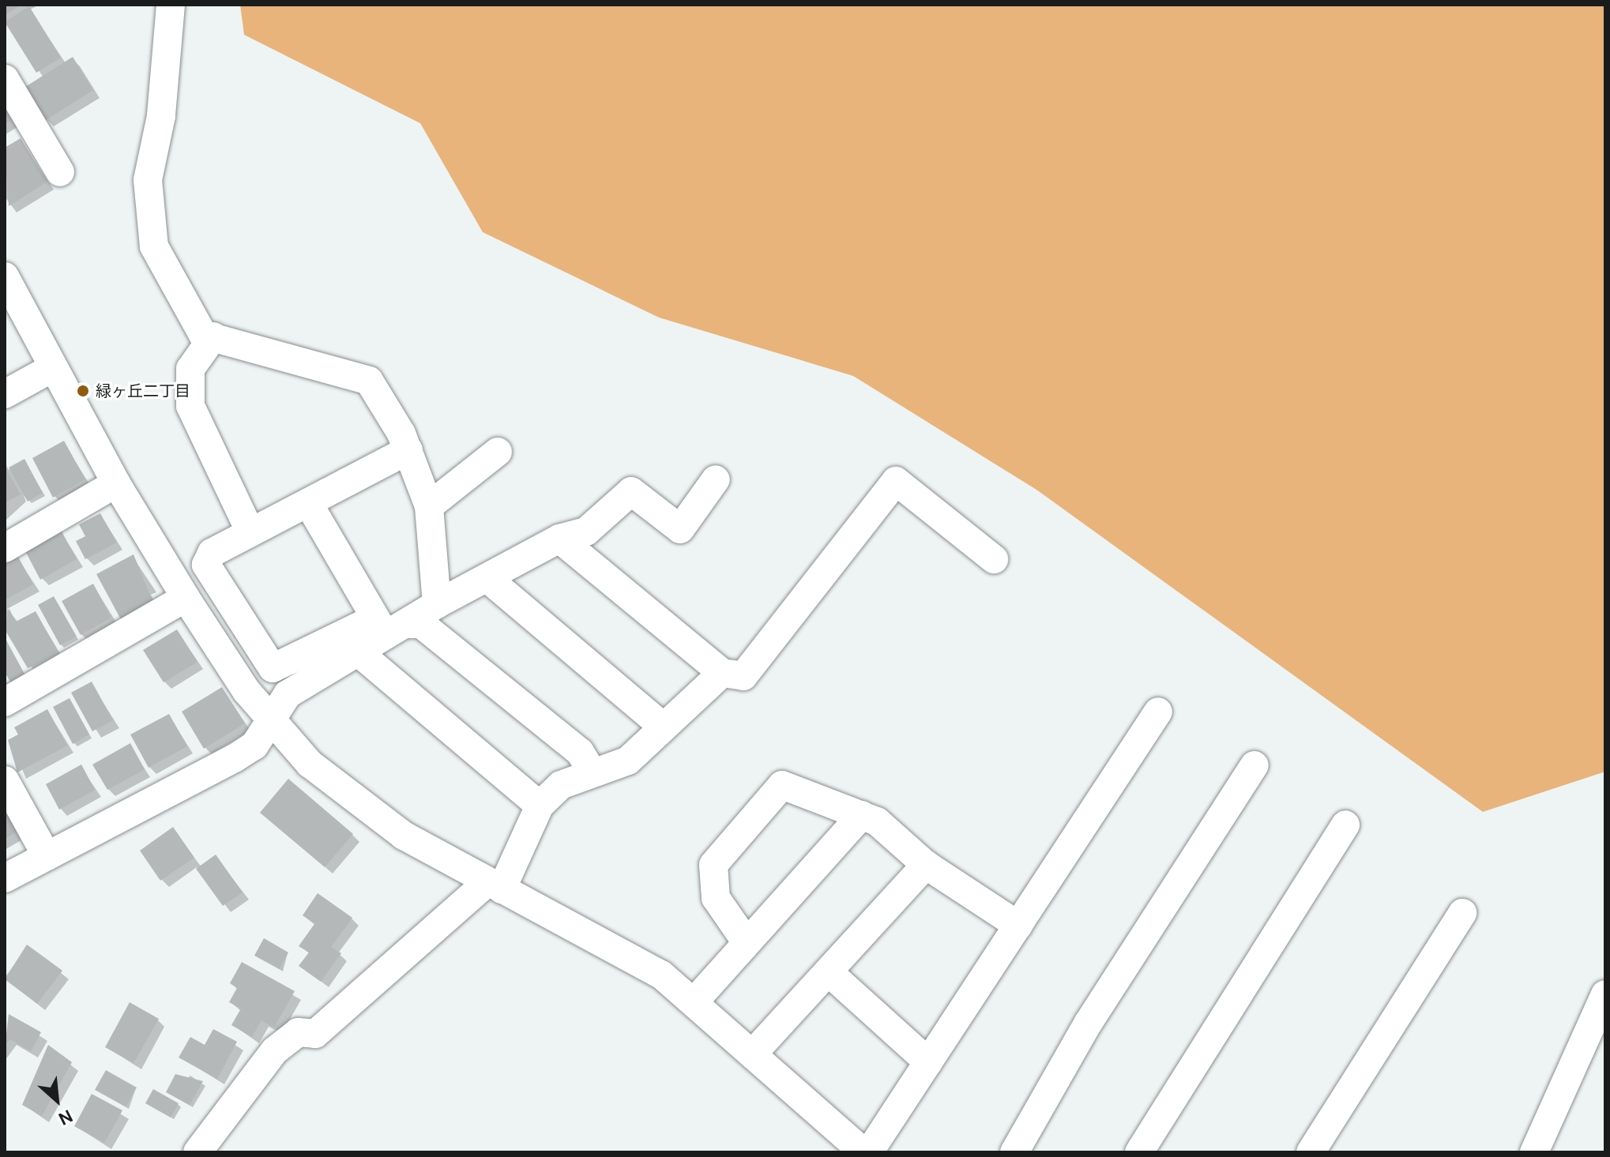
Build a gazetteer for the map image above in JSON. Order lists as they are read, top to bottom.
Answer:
{
  "places": ["緑ヶ丘二丁目"],
  "north": "bottom right"
}
